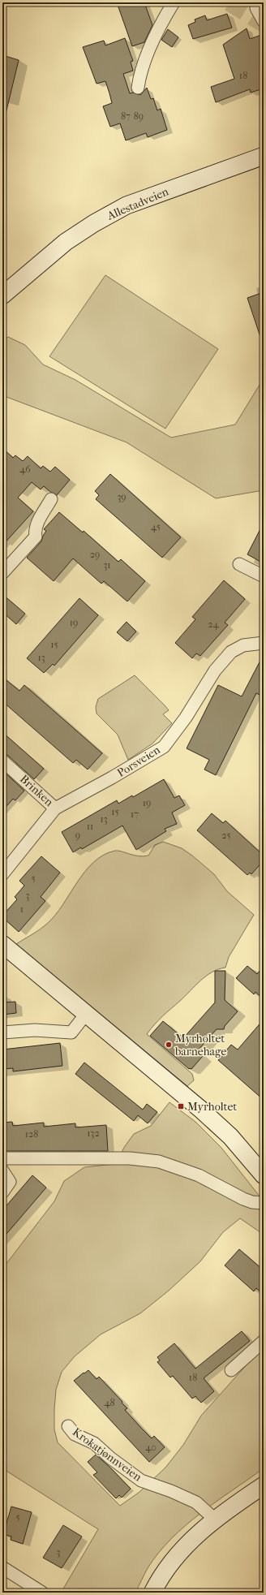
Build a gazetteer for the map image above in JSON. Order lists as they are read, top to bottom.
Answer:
{
  "streets": {
    "main road": ["Allestadveien"],
    "street": ["Porsveien", "Brinken", "Krokatjønnveien"]
  },
  "crossings": [
    ["Porsveien", "Brinken"]
  ],
  "places": {
    "other": ["Myrholtet barnehage"],
    "transit": ["Myrholtet"]
  },
  "house_numbers": [
    "18",
    "87",
    "89",
    "46",
    "39",
    "45",
    "29",
    "31",
    "19",
    "24",
    "15",
    "13",
    "19",
    "15",
    "17",
    "13",
    "11",
    "9",
    "25",
    "5",
    "3",
    "1",
    "132",
    "128",
    "18",
    "48",
    "40",
    "5",
    "3"
  ]
}
